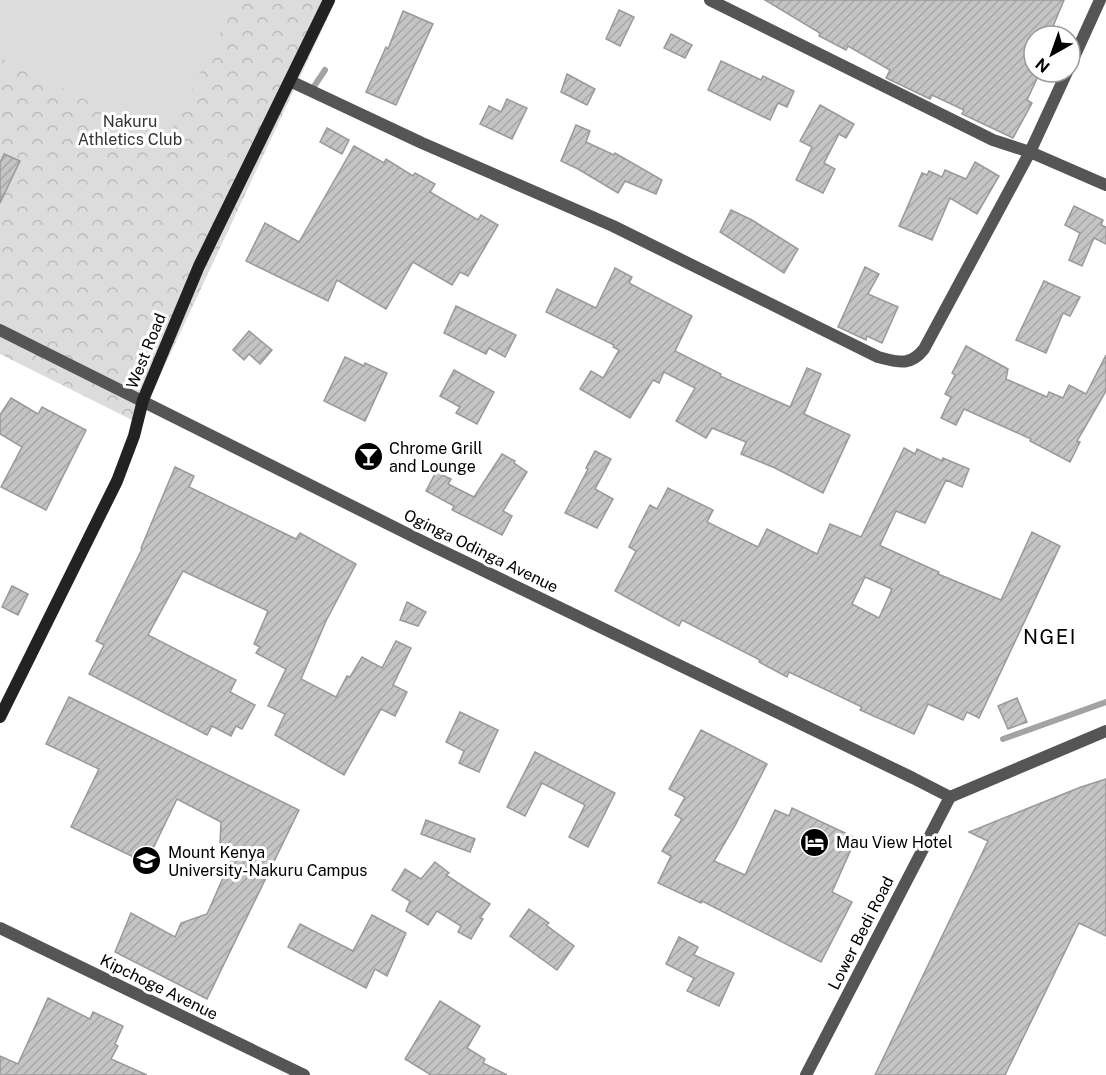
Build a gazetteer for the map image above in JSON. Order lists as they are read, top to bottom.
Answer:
{
  "streets": {
    "street": [
      "West Road",
      "Oginga Odinga Avenue",
      "Lower Bedi Road",
      "Kipchoge Avenue"
    ]
  },
  "crossings": [
    ["West Road", "Oginga Odinga Avenue"],
    ["Oginga Odinga Avenue", "Lower Bedi Road"]
  ],
  "districts": ["NGEI"],
  "parks": ["Nakuru Athletics Club"],
  "places": {
    "bar": ["Chrome Grill and Lounge"],
    "hotel": ["Mau View Hotel"],
    "school or university": ["Mount Kenya University-Nakuru Campus"]
  },
  "north": "bottom left"
}
